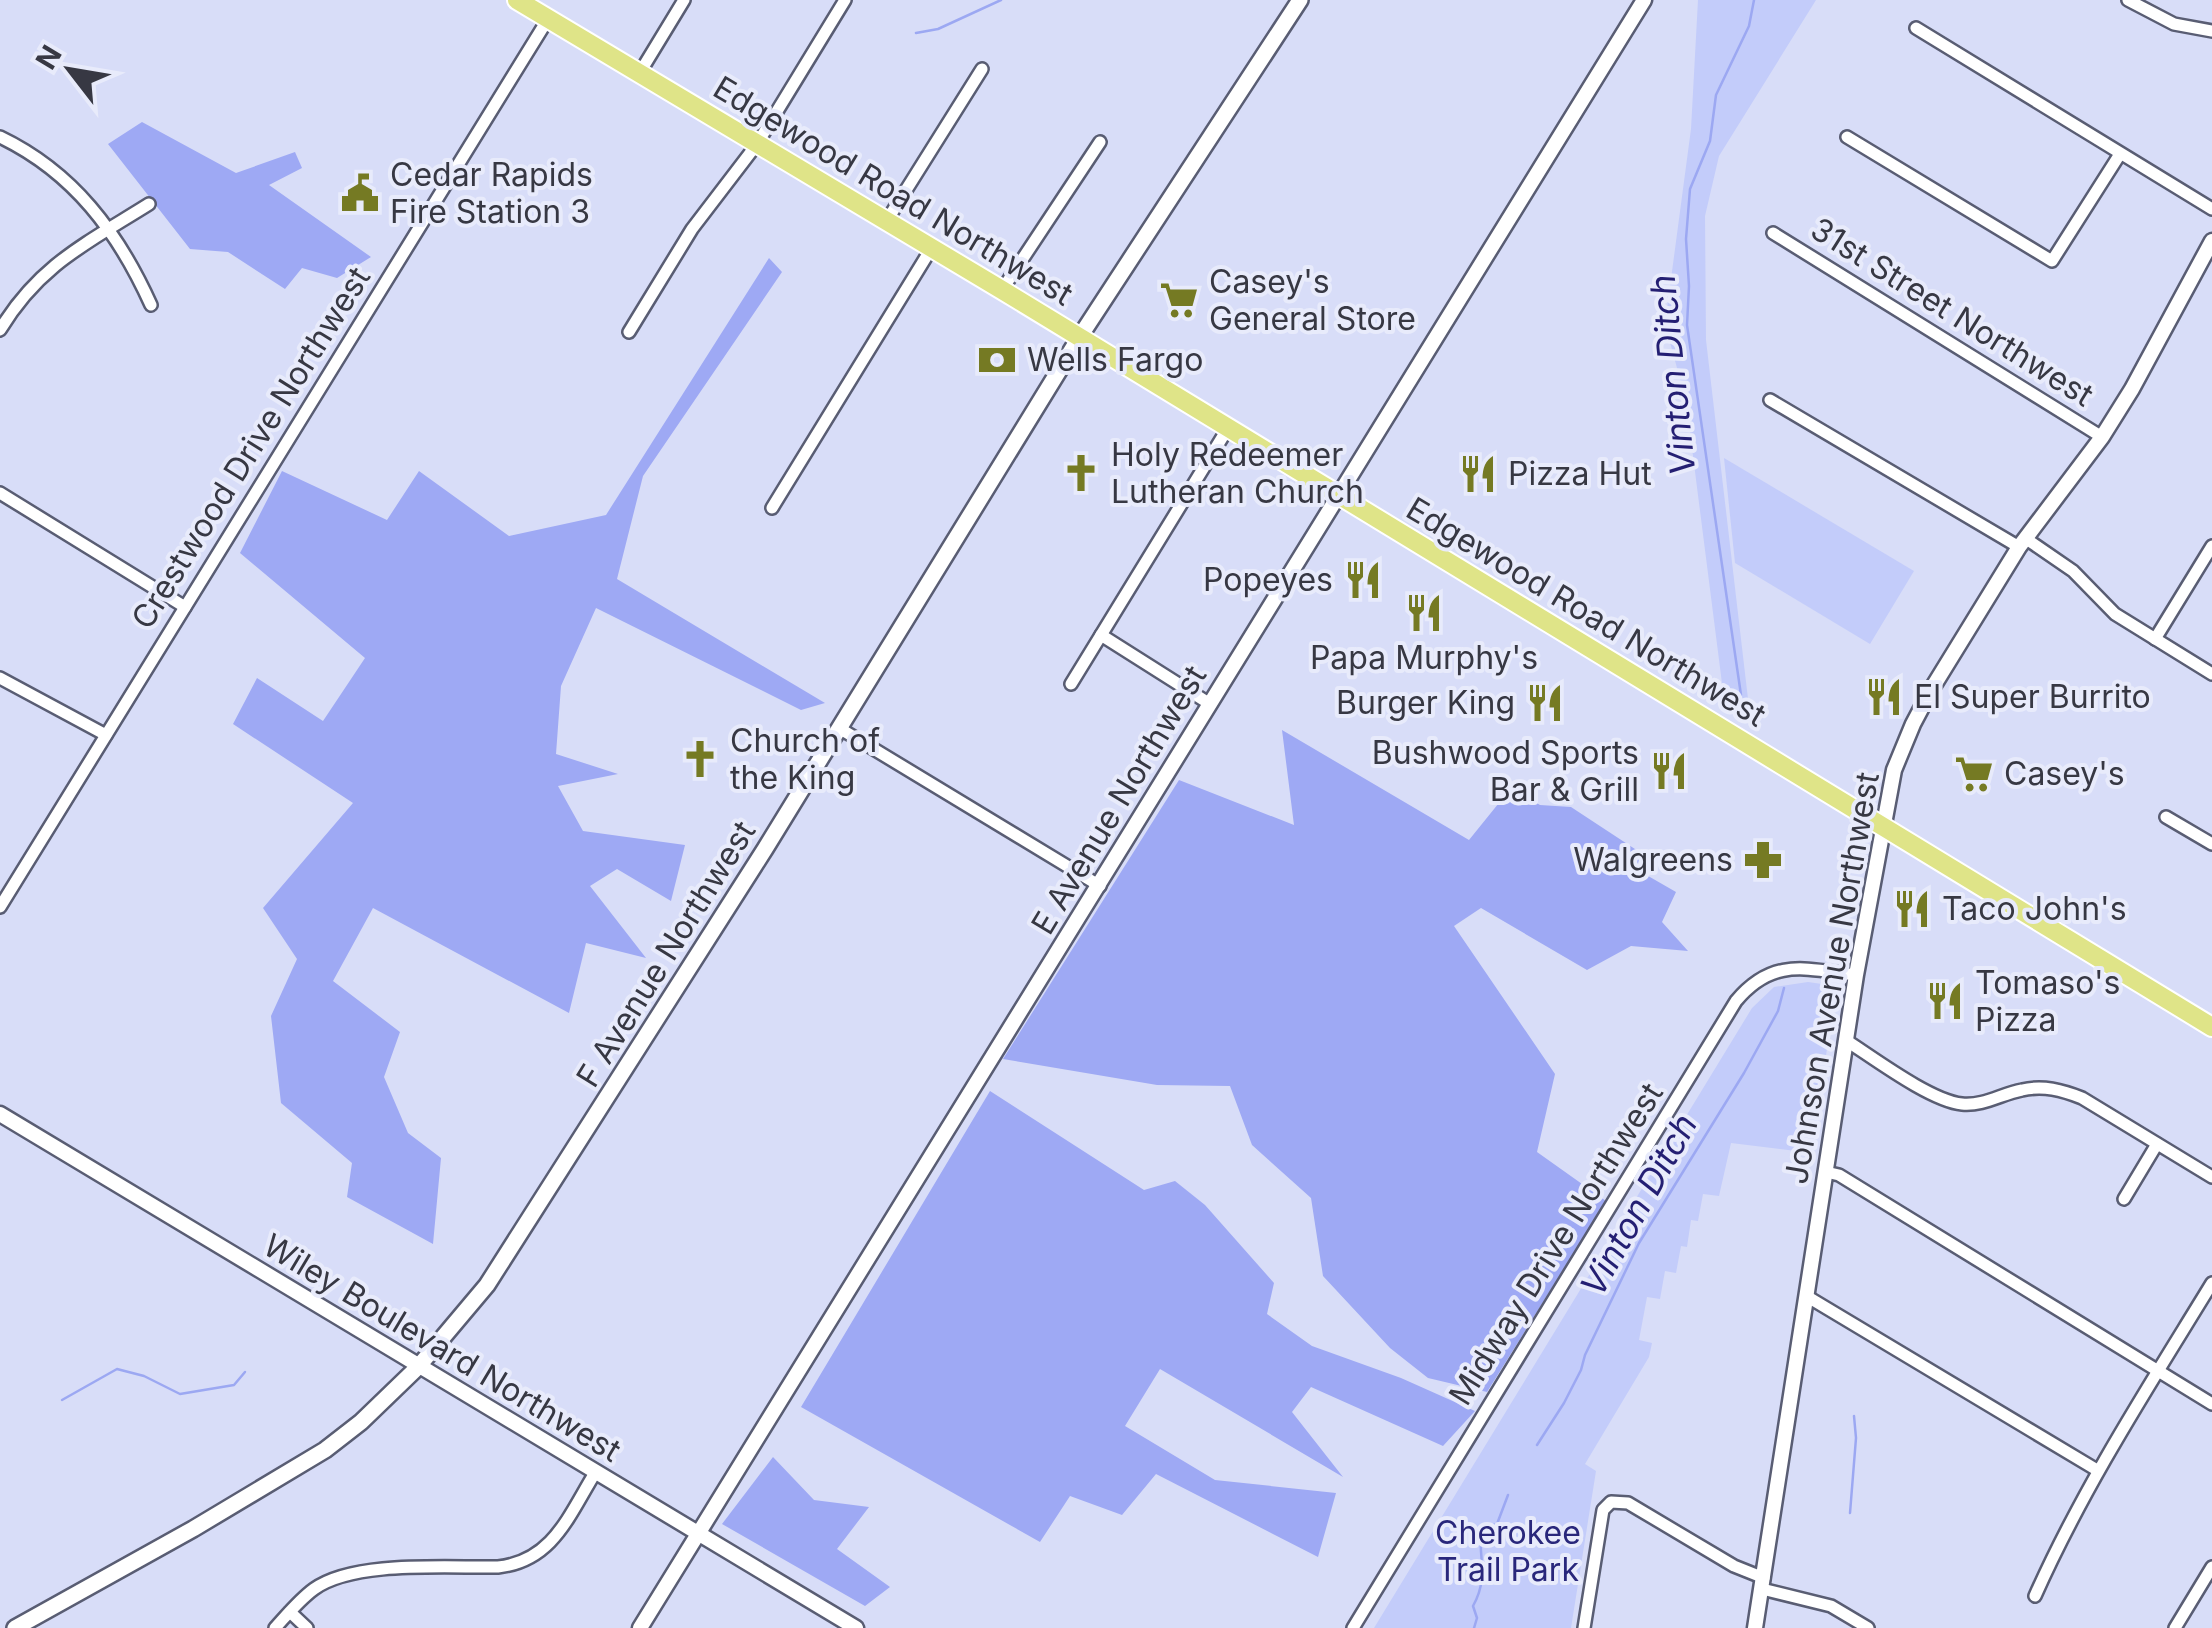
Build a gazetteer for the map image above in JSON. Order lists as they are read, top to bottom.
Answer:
{
  "streets": {
    "main road": ["Edgewood Road Northwest", "F Avenue Northwest"],
    "street": [
      "31st Street Northwest",
      "Crestwood Drive Northwest",
      "E Avenue Northwest",
      "Johnson Avenue Northwest",
      "Midway Drive Northwest",
      "Wiley Boulevard Northwest"
    ]
  },
  "crossings": [
    ["Edgewood Road Northwest", "Crestwood Drive Northwest"],
    ["Edgewood Road Northwest", "E Avenue Northwest"],
    ["Edgewood Road Northwest", "F Avenue Northwest"],
    ["Edgewood Road Northwest", "Johnson Avenue Northwest"],
    ["31st Street Northwest", "Johnson Avenue Northwest"],
    ["E Avenue Northwest", "Wiley Boulevard Northwest"],
    ["F Avenue Northwest", "Wiley Boulevard Northwest"],
    ["Johnson Avenue Northwest", "Midway Drive Northwest"]
  ],
  "water": ["Vinton Ditch"],
  "parks": ["Cherokee Trail Park"],
  "places": {
    "public building": ["Cedar Rapids Fire Station 3"],
    "supermarket": ["Casey's General Store", "Casey's"],
    "bank": ["Wells Fargo"],
    "church": ["Holy Redeemer Lutheran Church", "Church of the King"],
    "restaurant": [
      "Pizza Hut",
      "Popeyes",
      "Papa Murphy's",
      "El Super Burrito",
      "Burger King",
      "Bushwood Sports Bar & Grill",
      "Taco John's",
      "Tomaso's Pizza"
    ],
    "pharmacy": ["Walgreens"]
  },
  "north": "top left"
}
